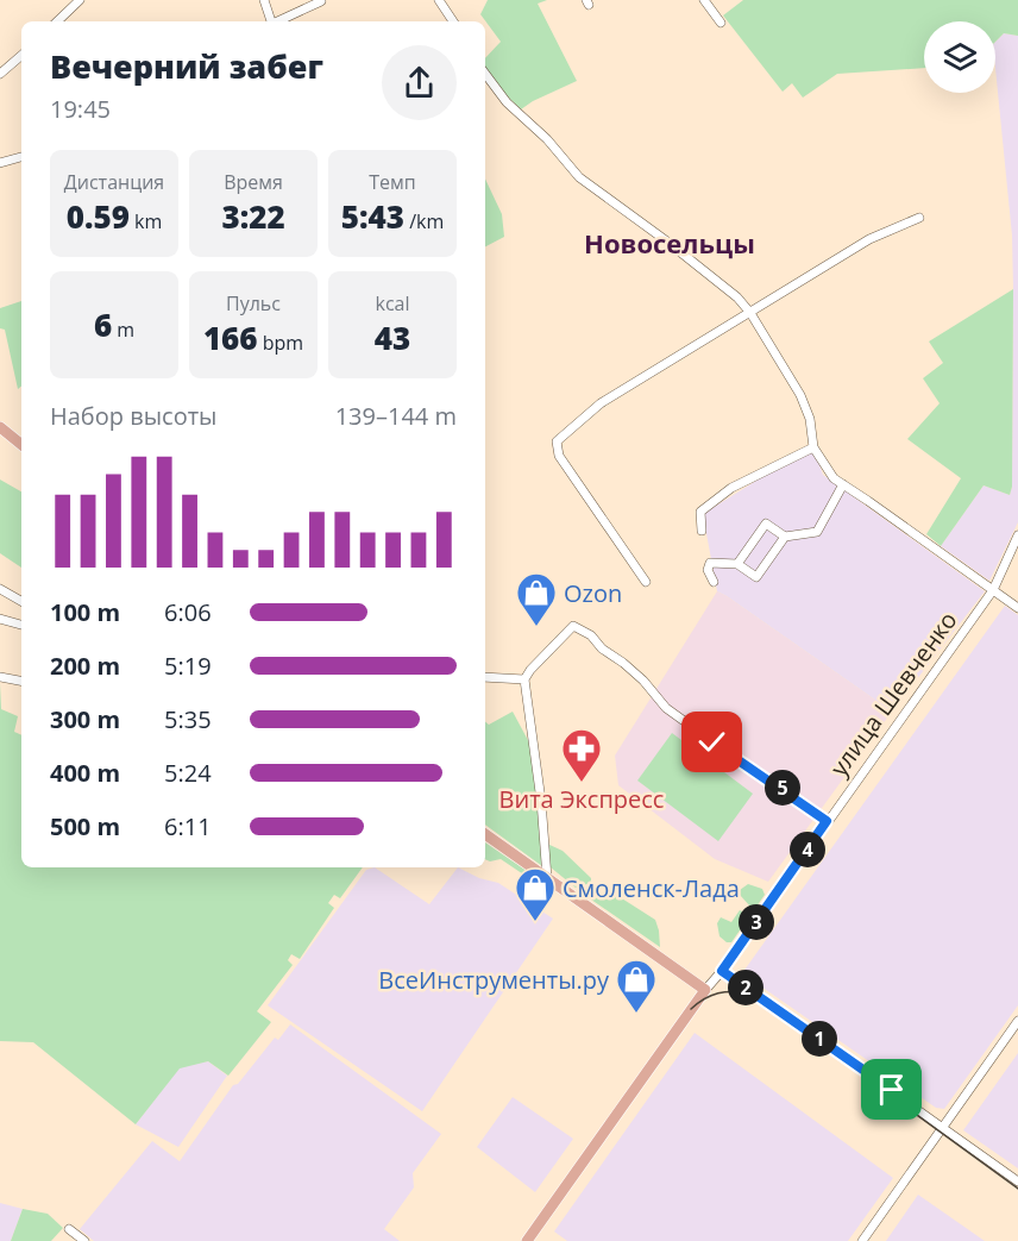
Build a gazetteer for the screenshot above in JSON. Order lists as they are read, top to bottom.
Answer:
{
  "streets": {
    "main road": ["улица Шевченко"]
  },
  "districts": ["Новосельцы"],
  "places": {
    "shop": ["Ozon", "Смоленск-Лада", "ВсеИнструменты.ру"],
    "pharmacy": ["Вита Экспресс"]
  },
  "page": {
    "heading": ["Вечерний забег", "19:45"],
    "stats": [
      ["Дистанция", "0.59 km"],
      ["Время", "3:22"],
      ["Темп", "5:43 /km"],
      ["6 m"],
      ["Пульс", "166 bpm"],
      ["kcal", "43"]
    ],
    "chart": ["Набор высоты", "139–144 m"],
    "list": [
      {
        "name": "100 m",
        "note": "6:06"
      },
      {
        "name": "200 m",
        "note": "5:19"
      },
      {
        "name": "300 m",
        "note": "5:35"
      },
      {
        "name": "400 m",
        "note": "5:24"
      },
      {
        "name": "500 m",
        "note": "6:11"
      }
    ],
    "pins": [
      "5",
      "4",
      "3",
      "2",
      "1"
    ]
  }
}
